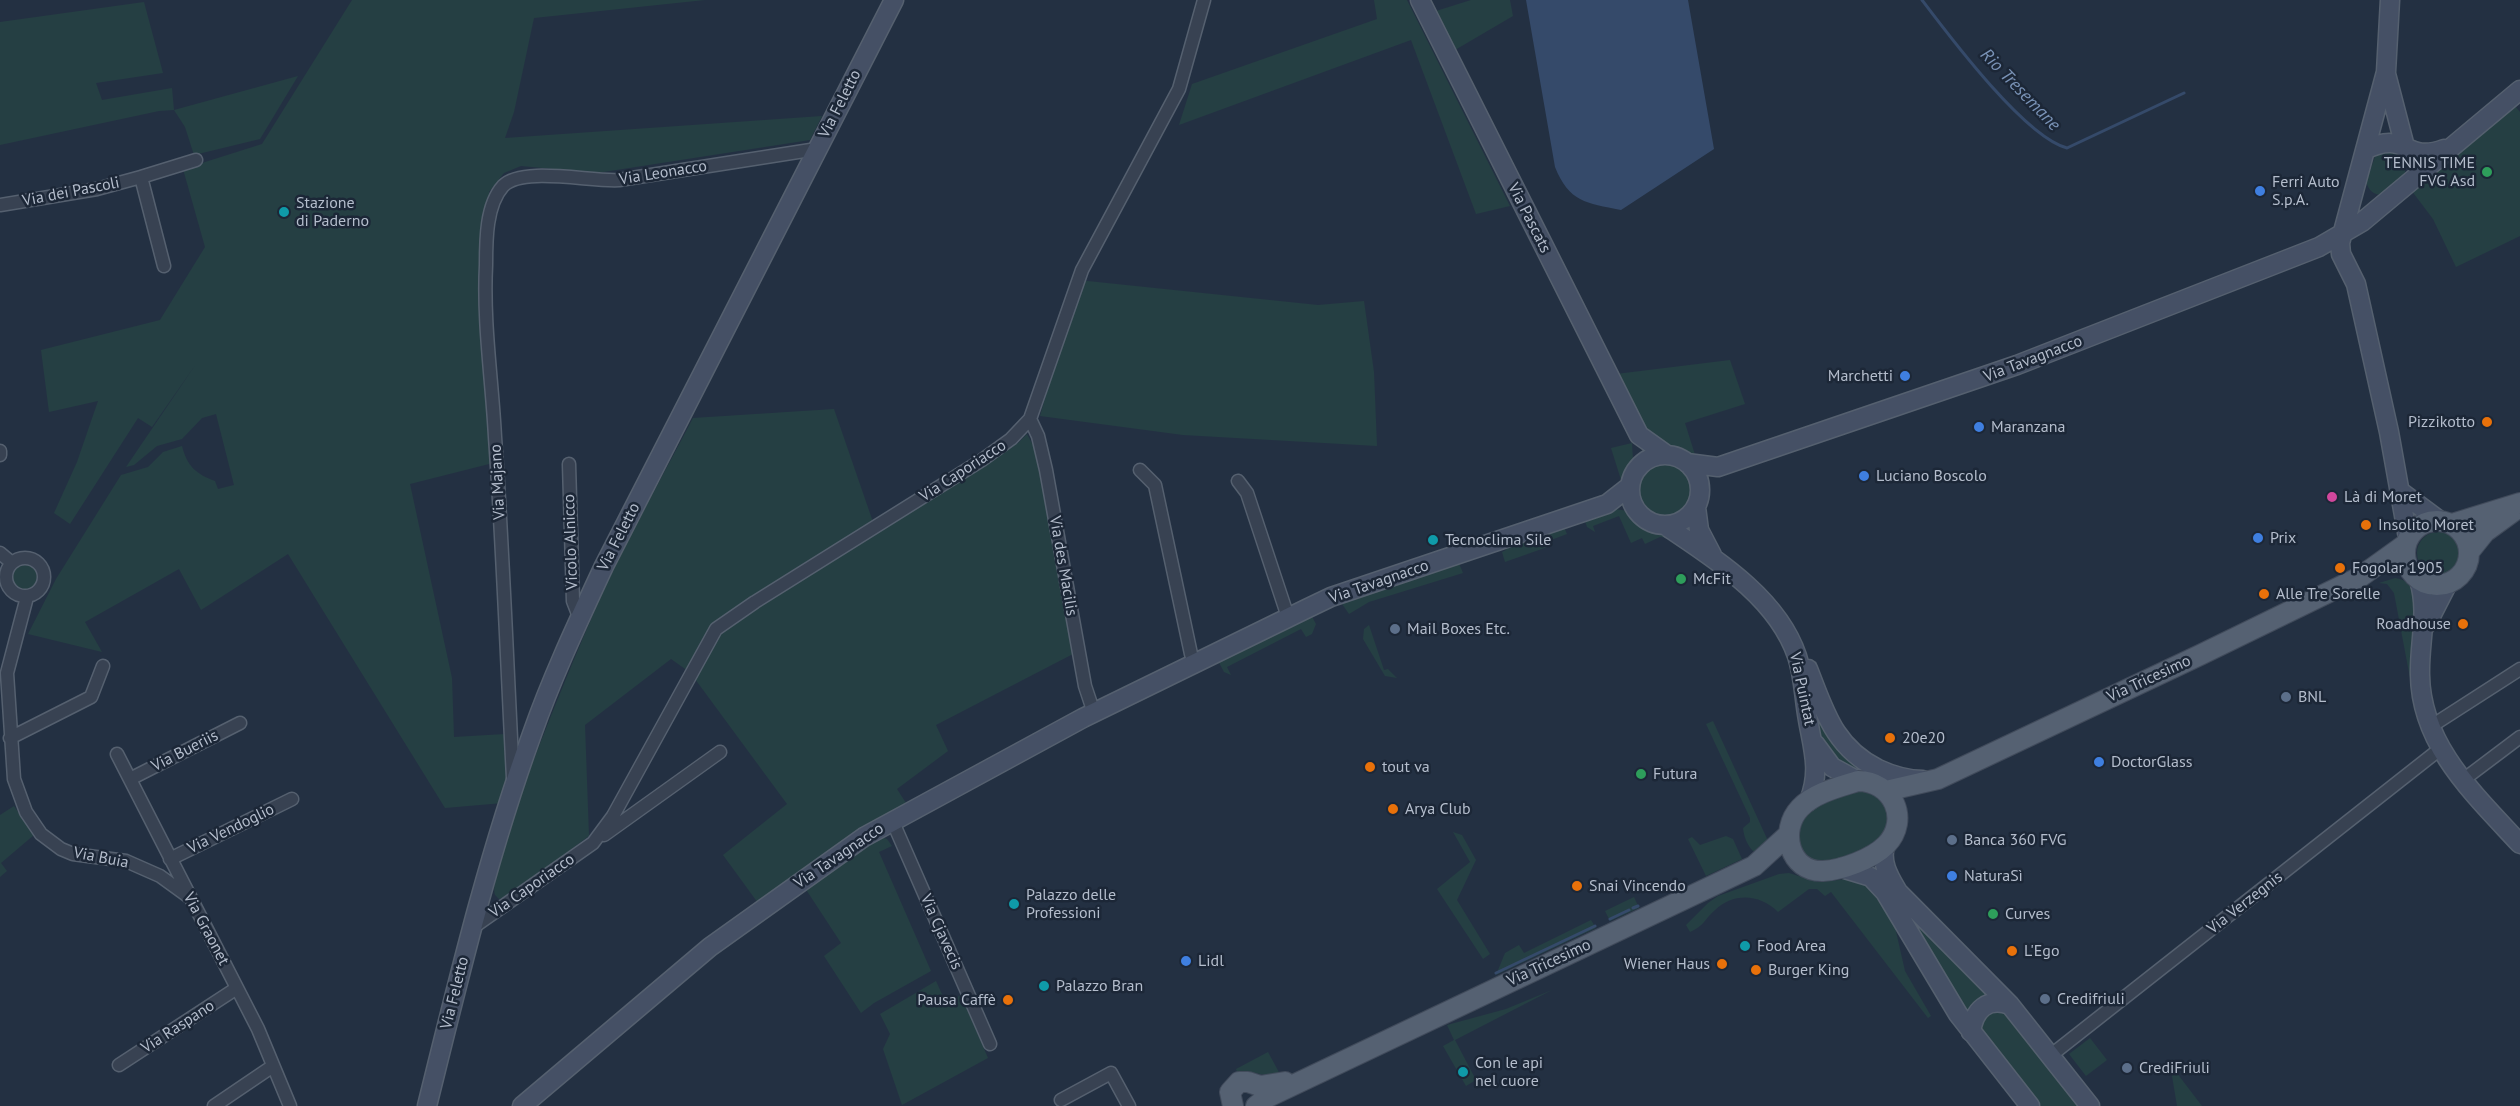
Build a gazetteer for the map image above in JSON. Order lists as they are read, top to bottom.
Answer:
{
  "streets": {
    "main road": ["Via Tricesimo"],
    "street": [
      "Via Feletto",
      "Via Leonacco",
      "Via dei Pascoli",
      "Via Pascats",
      "Via Tavagnacco",
      "Via Caporiacco",
      "Via Majano",
      "Vicolo Alnicco",
      "Via des Macilis",
      "Via Puintat",
      "Via Bueriis",
      "Via Vendoglio",
      "Via Buia",
      "Via Verzegnis",
      "Via Graonet",
      "Via Cjavecis",
      "Via Raspano"
    ]
  },
  "crossings": [
    ["Via Feletto", "Via Leonacco"],
    ["Via Feletto", "Via Caporiacco"],
    ["Via Feletto", "Via Majano"],
    ["Via Feletto", "Vicolo Alnicco"],
    ["Via Leonacco", "Via Majano"],
    ["Via Pascats", "Via Tavagnacco"],
    ["Via Pascats", "Via Puintat"],
    ["Via Tavagnacco", "Via des Macilis"],
    ["Via Tavagnacco", "Via Puintat"],
    ["Via Tavagnacco", "Via Cjavecis"],
    ["Via Caporiacco", "Via des Macilis"],
    ["Via Tricesimo", "Via Puintat"],
    ["Via Bueriis", "Via Graonet"],
    ["Via Vendoglio", "Via Graonet"],
    ["Via Buia", "Via Graonet"],
    ["Via Graonet", "Via Raspano"]
  ],
  "water": ["Rio Tresemane"],
  "places": [
    "TENNIS TIME FVG Asd",
    "Ferri Auto S.p.A.",
    "Stazione di Paderno",
    "Marchetti",
    "Pizzikotto",
    "Maranzana",
    "Luciano Boscolo",
    "Là di Moret",
    "Insolito Moret",
    "Prix",
    "Tecnoclima Sile",
    "Fogolar 1905",
    "McFit",
    "Alle Tre Sorelle",
    "Roadhouse",
    "Mail Boxes Etc.",
    "BNL",
    "20e20",
    "DoctorGlass",
    "tout va",
    "Futura",
    "Arya Club",
    "Banca 360 FVG",
    "NaturaSì",
    "Snai Vincendo",
    "Palazzo delle Professioni",
    "Curves",
    "Food Area",
    "L'Ego",
    "Lidl",
    "Wiener Haus",
    "Burger King",
    "Palazzo Bran",
    "Credifriuli",
    "Pausa Caffè",
    "CrediFriuli",
    "Con le api nel cuore"
  ]
}
